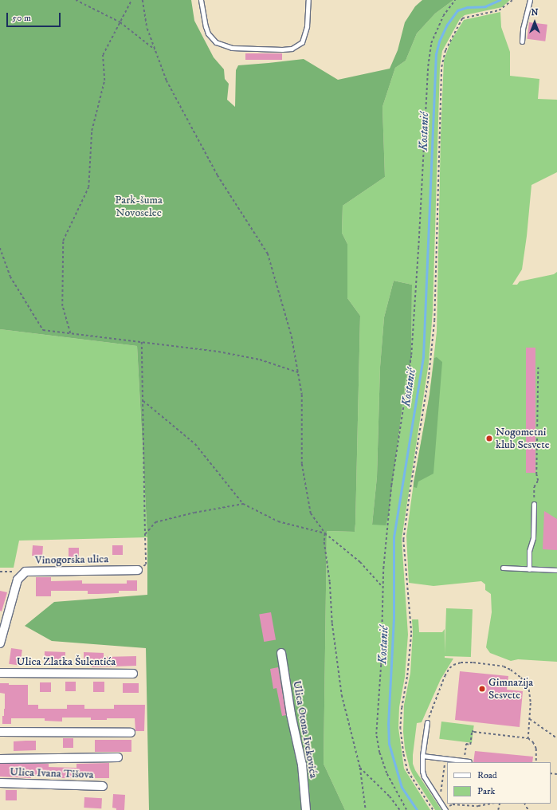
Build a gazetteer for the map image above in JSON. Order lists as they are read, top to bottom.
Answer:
{
  "streets": {
    "street": [
      "Vinogorska ulica",
      "Ulica Zlatka Šulentića",
      "Ulica Otona Ivekovića",
      "Ulica Ivana Tišova"
    ]
  },
  "water": ["Kostanić"],
  "parks": ["Park-šuma Novoselec"],
  "places": ["Nogometni klub Sesvete", "Gimnazija Sesvete"],
  "legend": ["Road", "Park"],
  "scale_bar": "50 m",
  "north": "top"
}
